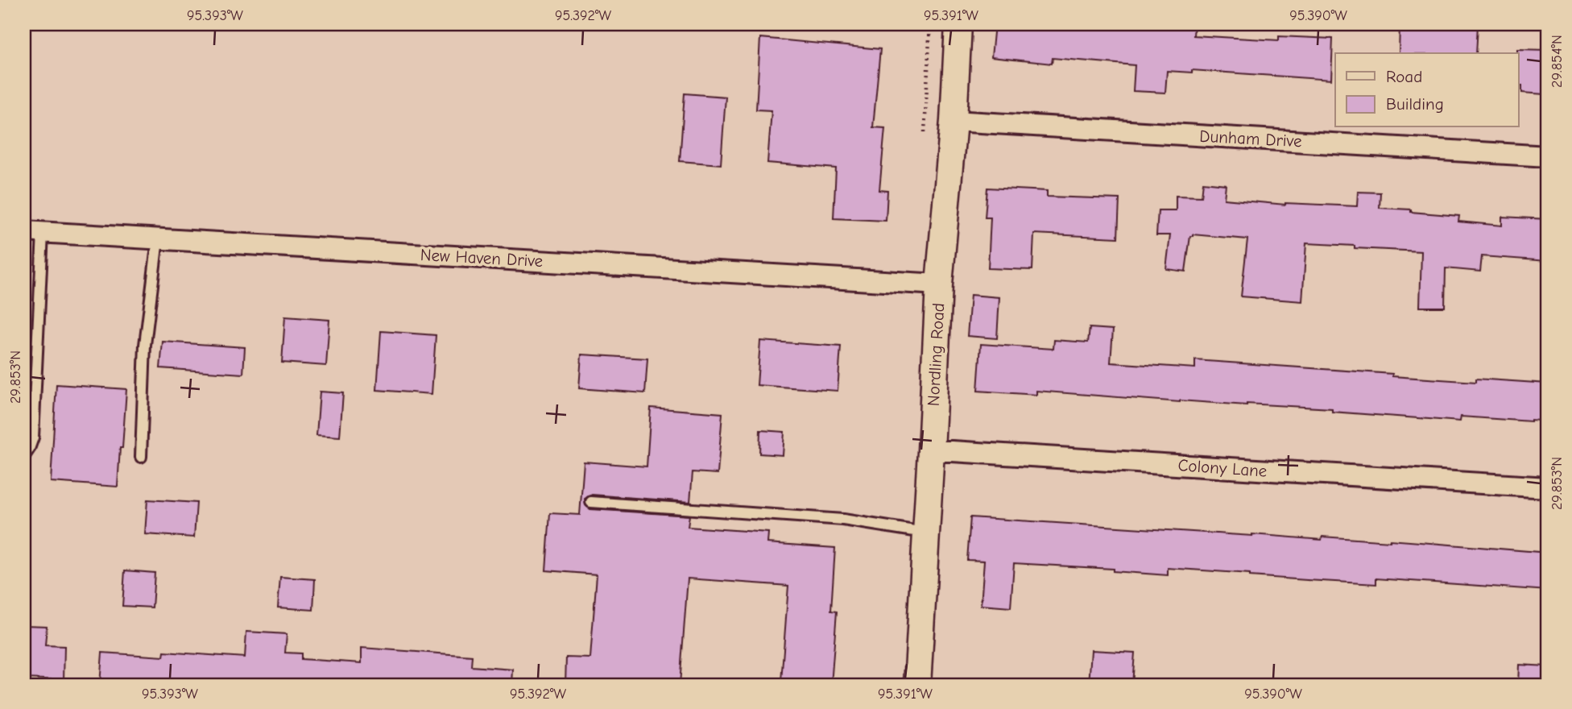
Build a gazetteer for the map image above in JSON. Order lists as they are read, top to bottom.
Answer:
{
  "streets": {
    "street": [
      "Dunham Drive",
      "New Haven Drive",
      "Nordling Road",
      "Colony Lane"
    ]
  },
  "crossings": [
    ["Dunham Drive", "Nordling Road"],
    ["New Haven Drive", "Nordling Road"],
    ["Nordling Road", "Colony Lane"]
  ],
  "legend": ["Road", "Building"],
  "coordinates": [
    "95.393°W",
    "95.392°W",
    "95.391°W",
    "95.390°W",
    "29.854°N",
    "29.853°N"
  ]
}
